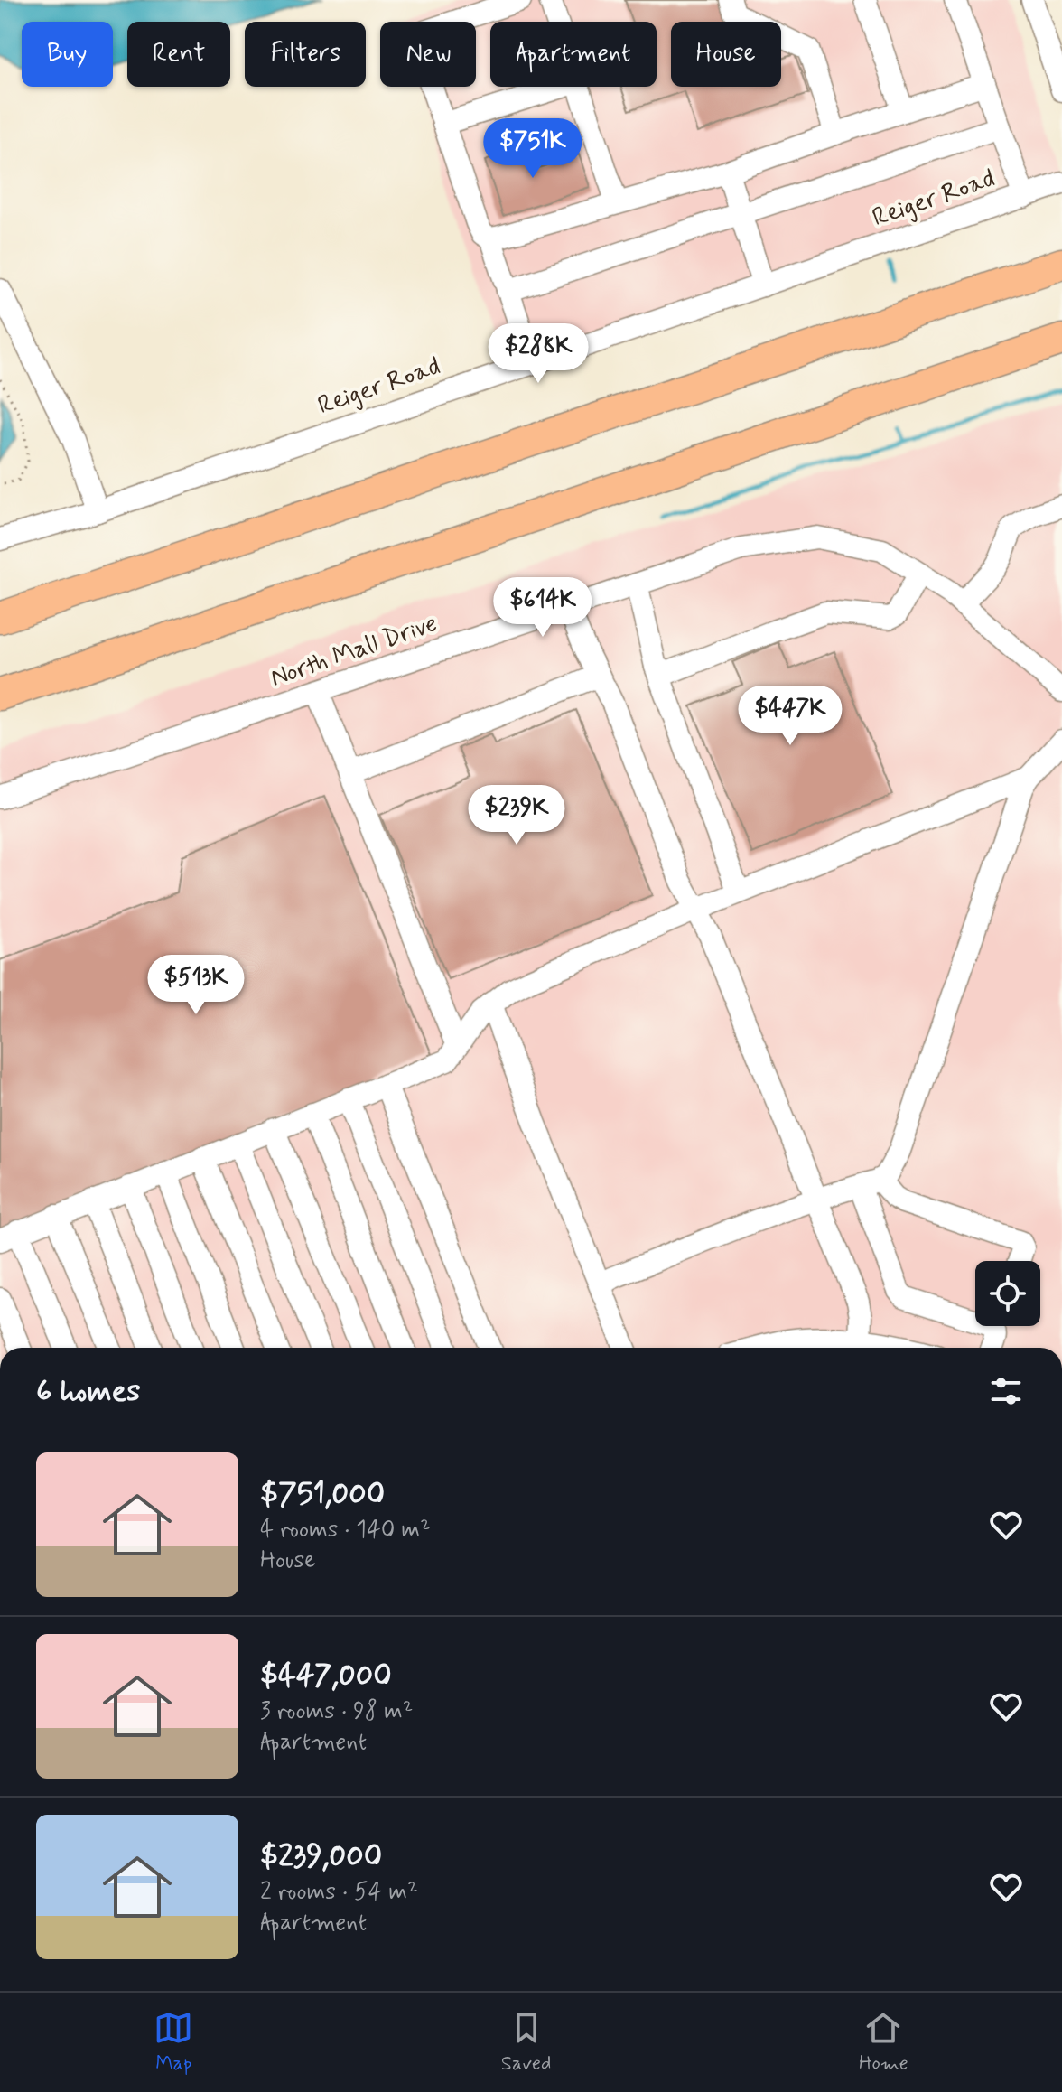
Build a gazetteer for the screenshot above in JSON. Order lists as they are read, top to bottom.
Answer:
{
  "streets": {
    "street": ["Reiger Road", "North Mall Drive"]
  },
  "page": {
    "chip": [
      "Buy",
      "Rent",
      "Filters",
      "New",
      "Apartment",
      "House"
    ],
    "price": [
      "$751K",
      "$288K",
      "$614K",
      "$447K",
      "$239K",
      "$513K"
    ],
    "heading": "6 homes",
    "list": [
      {
        "name": "$751,000",
        "note": "4 rooms · 140 m² · House"
      },
      {
        "name": "$447,000",
        "note": "3 rooms · 98 m² · Apartment"
      },
      {
        "name": "$239,000",
        "note": "2 rooms · 54 m² · Apartment"
      }
    ],
    "tabs": ["Map", "Saved", "Home"]
  }
}
